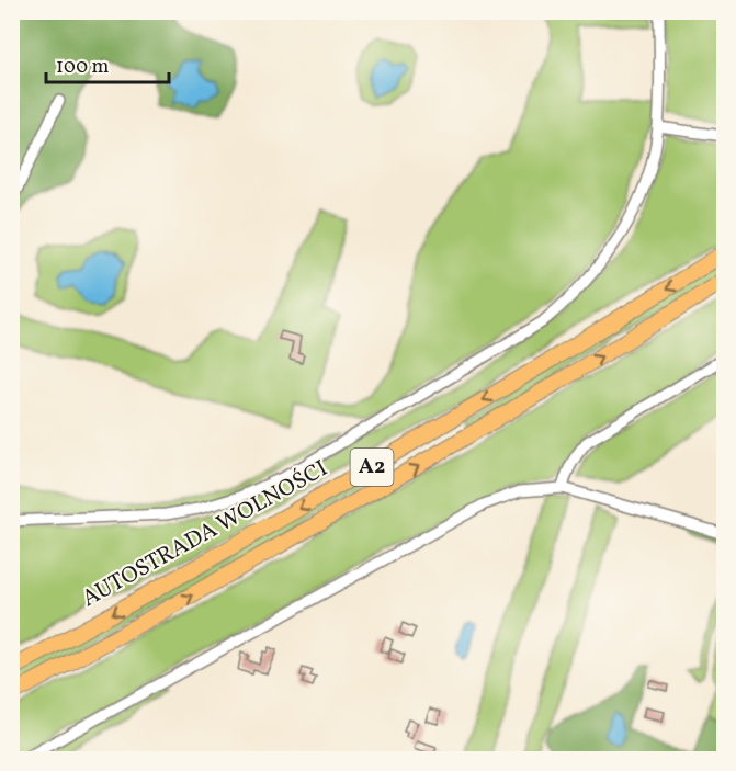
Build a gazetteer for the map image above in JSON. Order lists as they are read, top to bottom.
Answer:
{
  "streets": {
    "highway": ["A2", "AUTOSTRADA WOLNOŚCI"]
  },
  "scale_bar": "100 m"
}
